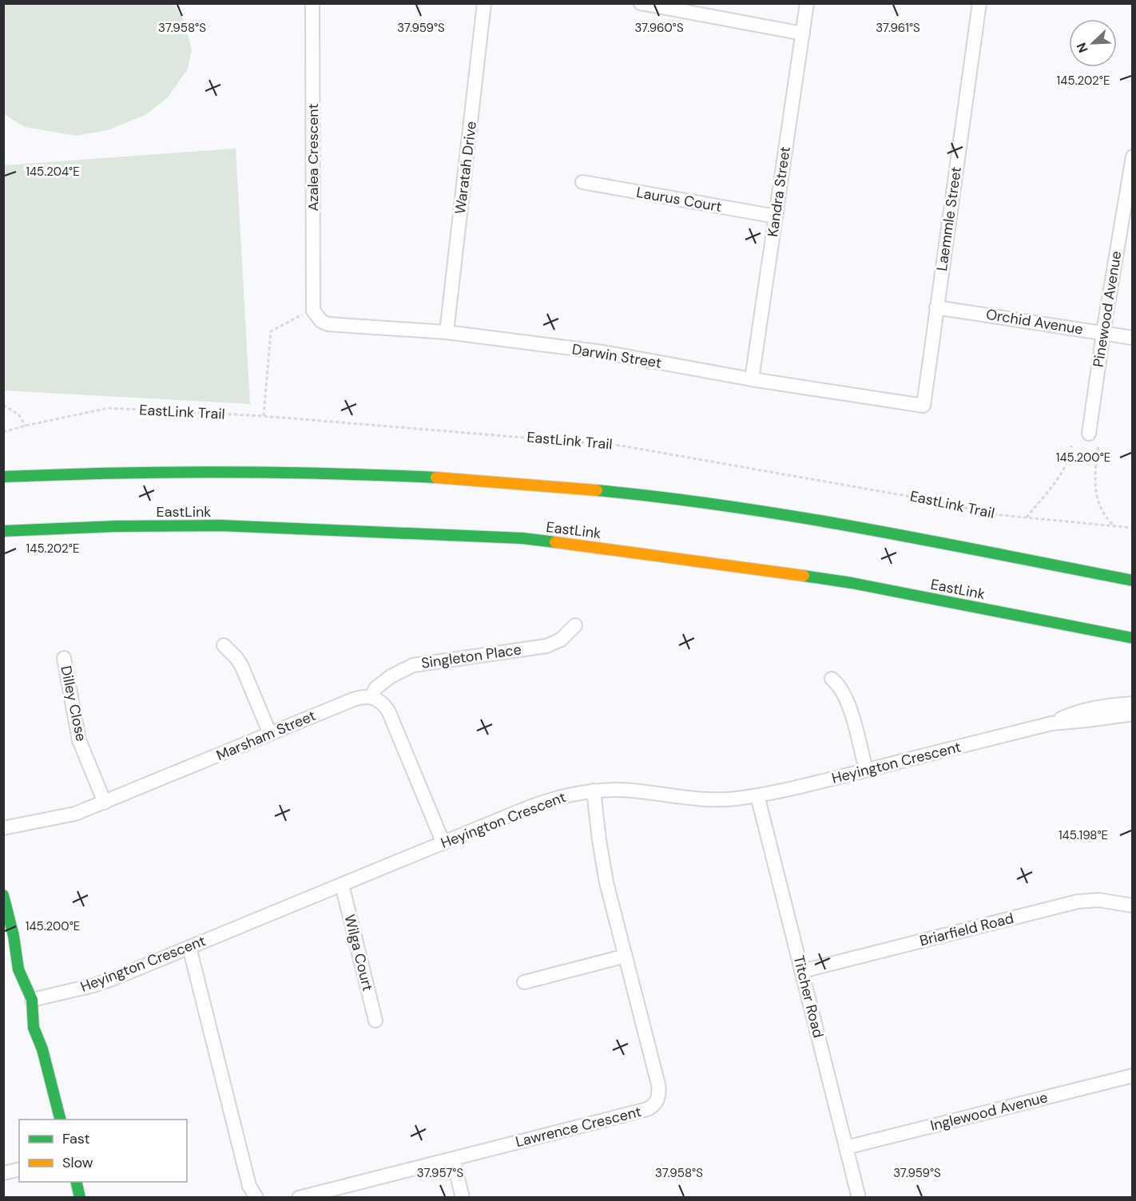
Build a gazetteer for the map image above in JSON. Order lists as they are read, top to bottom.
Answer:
{
  "streets": {
    "main road": ["EastLink"],
    "street": [
      "Azalea Crescent",
      "Waratah Drive",
      "Kandra Street",
      "Laurus Court",
      "Laemmle Street",
      "Pinewood Avenue",
      "Orchid Avenue",
      "Darwin Street",
      "Singleton Place",
      "Dilley Close",
      "Marsham Street",
      "Heyington Crescent",
      "Briarfield Road",
      "Wilga Court",
      "Titcher Road",
      "Inglewood Avenue",
      "Lawrence Crescent"
    ],
    "path": ["EastLink Trail"]
  },
  "crossings": [
    ["Azalea Crescent", "Darwin Street"],
    ["Waratah Drive", "Darwin Street"],
    ["Kandra Street", "Laurus Court"],
    ["Kandra Street", "Darwin Street"],
    ["Laemmle Street", "Orchid Avenue"],
    ["Laemmle Street", "Darwin Street"],
    ["Pinewood Avenue", "Orchid Avenue"],
    ["Singleton Place", "Marsham Street"],
    ["Dilley Close", "Marsham Street"],
    ["Heyington Crescent", "Wilga Court"],
    ["Heyington Crescent", "Titcher Road"],
    ["Heyington Crescent", "Lawrence Crescent"],
    ["Briarfield Road", "Titcher Road"],
    ["Titcher Road", "Inglewood Avenue"]
  ],
  "legend": ["Fast", "Slow"],
  "north": "bottom left",
  "coordinates": [
    "37.958°S",
    "37.959°S",
    "37.960°S",
    "37.961°S",
    "145.202°E",
    "145.204°E",
    "145.200°E",
    "145.198°E",
    "37.957°S"
  ]
}
